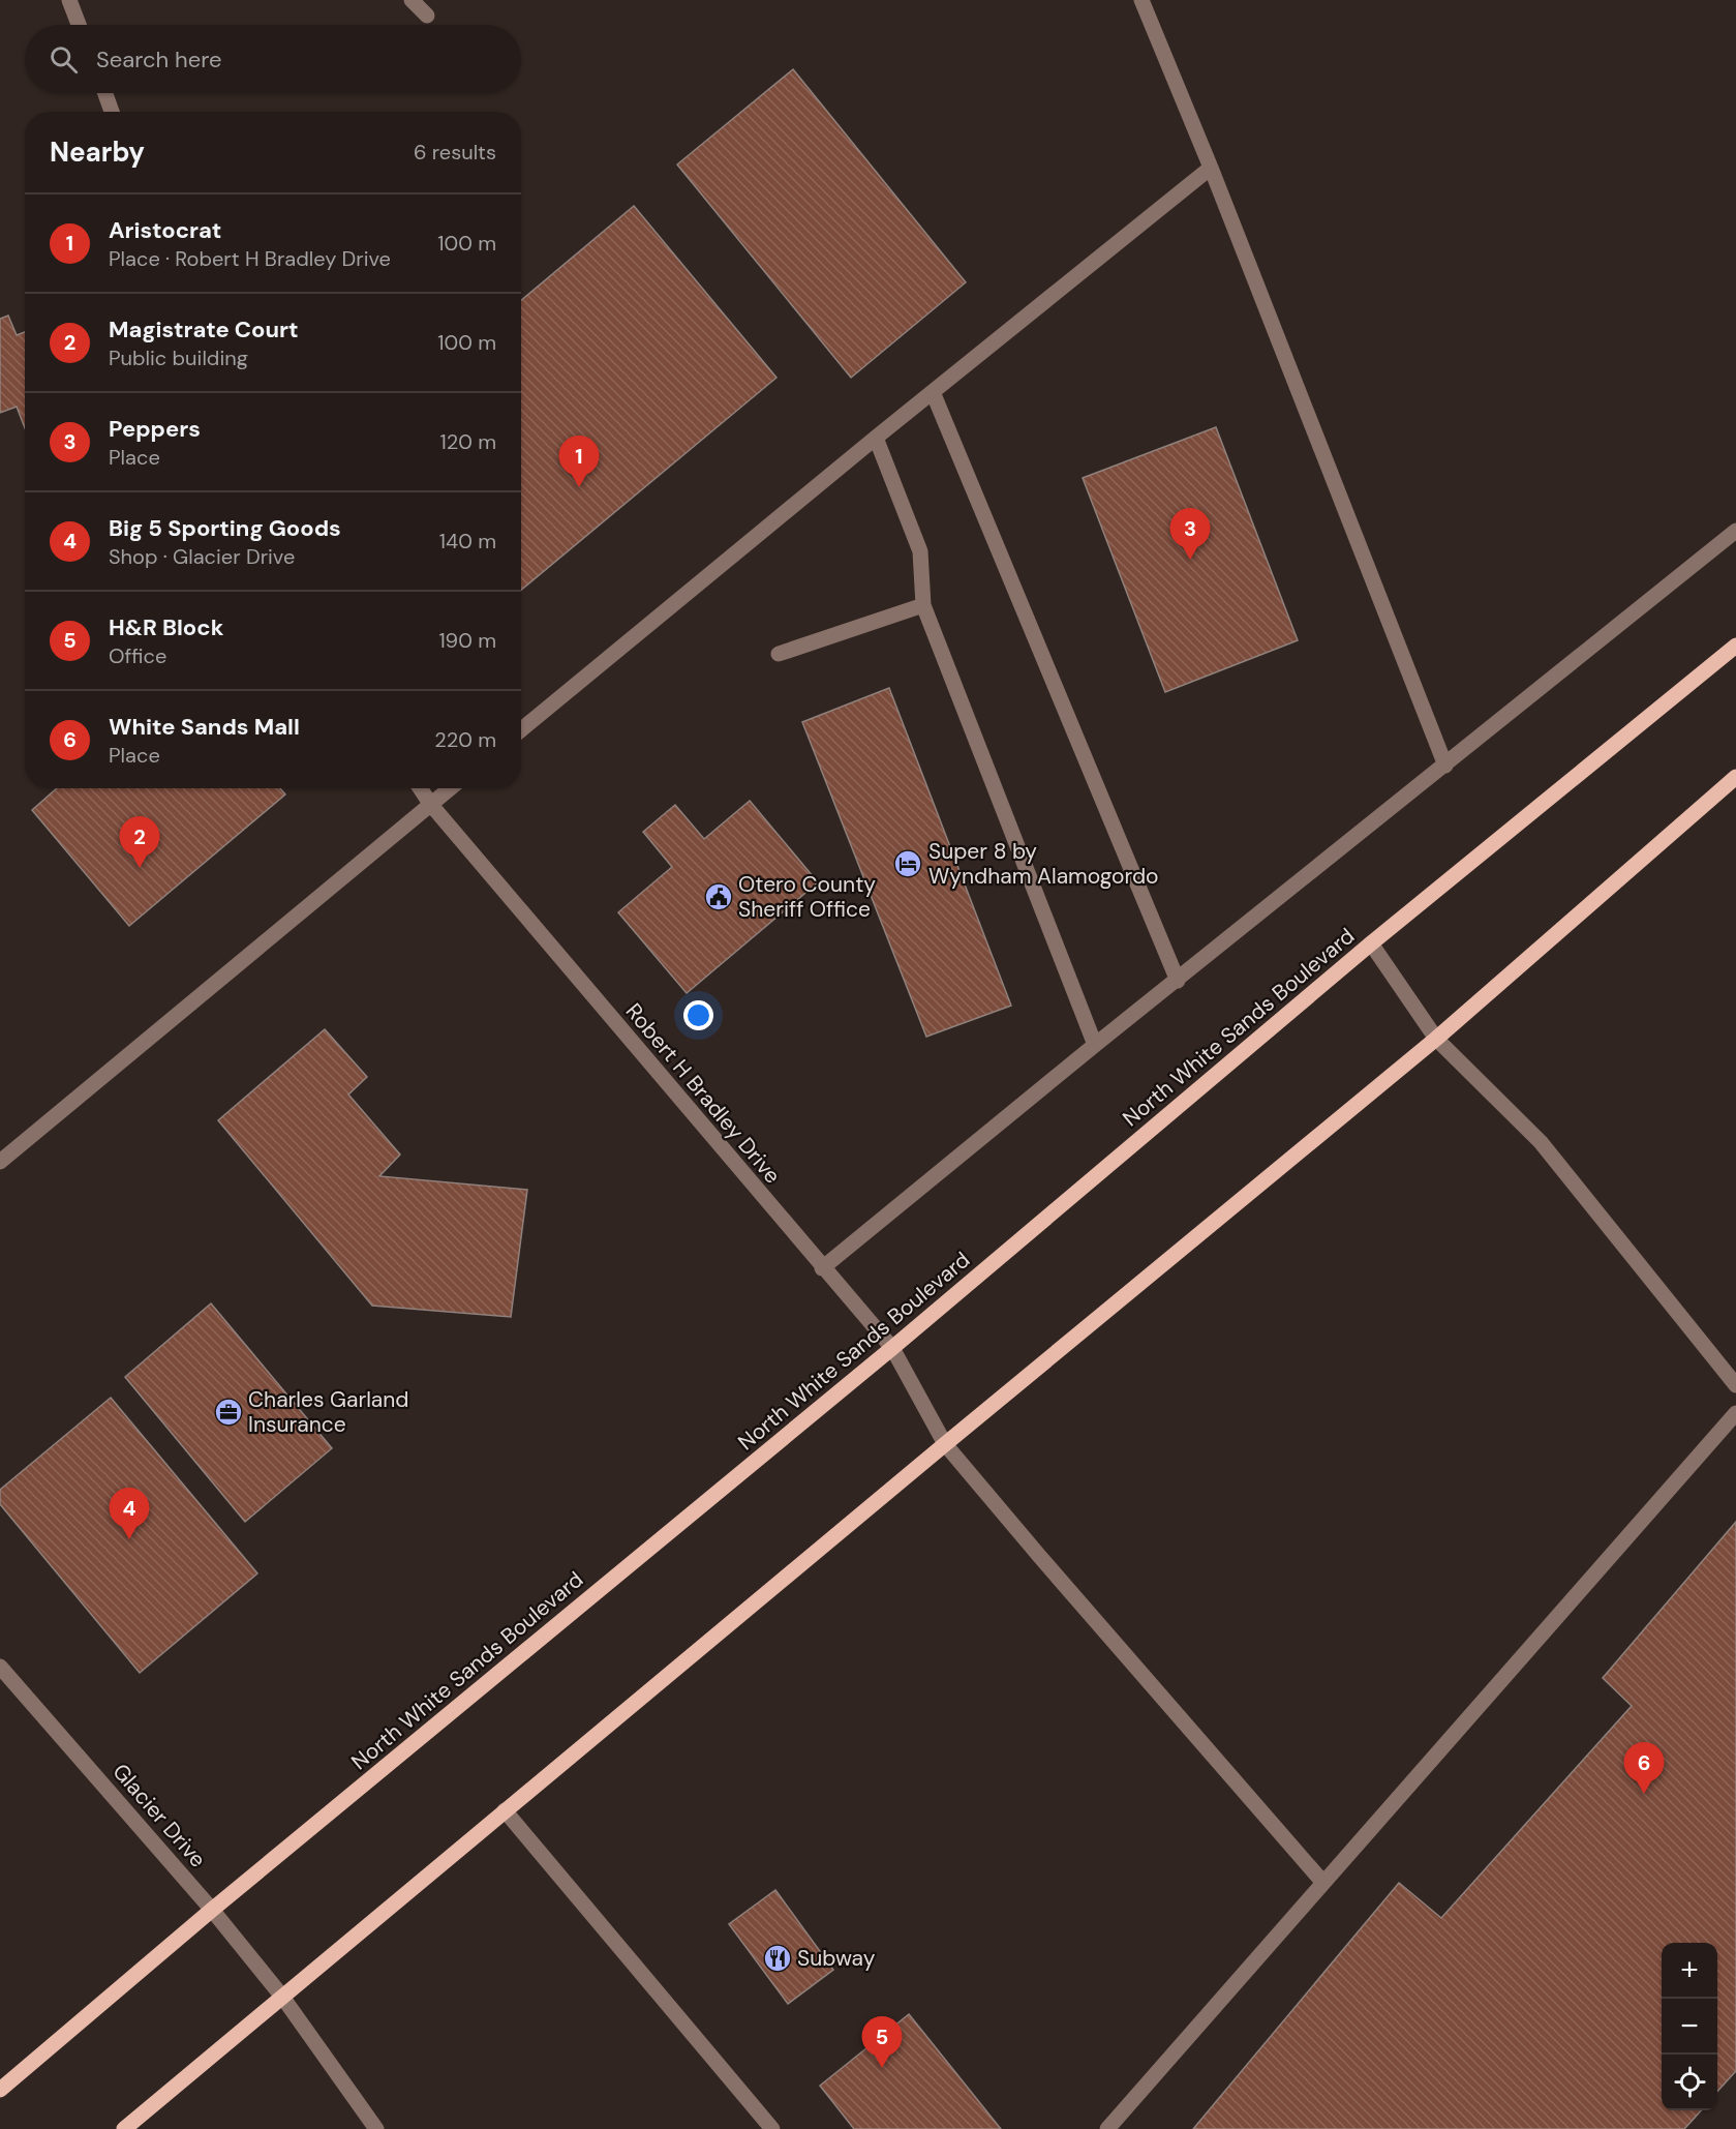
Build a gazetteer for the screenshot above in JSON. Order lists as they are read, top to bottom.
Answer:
{
  "streets": {
    "main road": ["North White Sands Boulevard"],
    "street": ["Robert H Bradley Drive", "Glacier Drive"]
  },
  "crossings": [
    ["North White Sands Boulevard", "Robert H Bradley Drive"],
    ["North White Sands Boulevard", "Glacier Drive"]
  ],
  "places": {
    "hotel": ["Super 8 by Wyndham Alamogordo"],
    "public building": ["Otero County Sheriff Office"],
    "office": ["Charles Garland Insurance"],
    "restaurant": ["Subway"]
  },
  "page": {
    "search": "Search here",
    "heading": ["Nearby", "6 results"],
    "list": [
      {
        "mark": "1",
        "name": "Aristocrat",
        "note": "Place · Robert H Bradley Drive",
        "value": "100 m"
      },
      {
        "mark": "2",
        "name": "Magistrate Court",
        "note": "Public building",
        "value": "100 m"
      },
      {
        "mark": "3",
        "name": "Peppers",
        "note": "Place",
        "value": "120 m"
      },
      {
        "mark": "4",
        "name": "Big 5 Sporting Goods",
        "note": "Shop · Glacier Drive",
        "value": "140 m"
      },
      {
        "mark": "5",
        "name": "H&R Block",
        "note": "Office",
        "value": "190 m"
      },
      {
        "mark": "6",
        "name": "White Sands Mall",
        "note": "Place",
        "value": "220 m"
      }
    ],
    "pins": [
      "1",
      "3",
      "2",
      "4",
      "6",
      "5"
    ],
    "map_buttons": ["+", "−"]
  }
}
